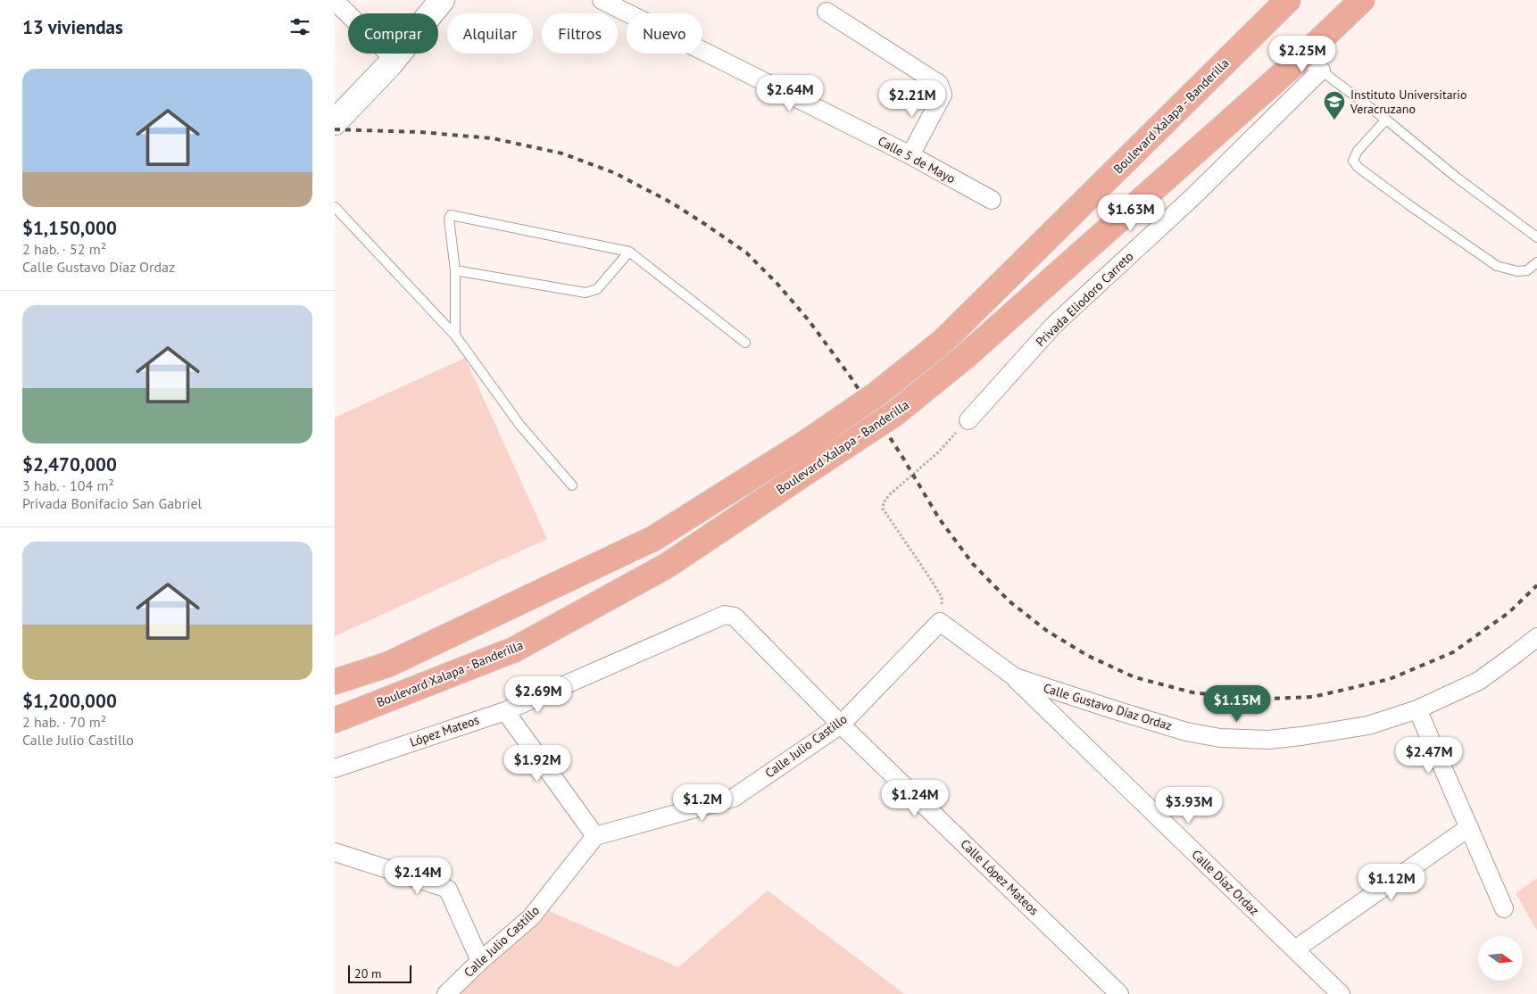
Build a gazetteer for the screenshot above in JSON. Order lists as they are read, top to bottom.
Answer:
{
  "streets": {
    "highway": ["Boulevard Xalapa - Banderilla"],
    "street": [
      "Calle 5 de Mayo",
      "Privada Eliodoro Carreto",
      "Calle Gustavo Díaz Ordaz",
      "López Mateos",
      "Calle Julio Castillo",
      "Calle López Mateos",
      "Calle Díaz Ordaz"
    ]
  },
  "crossings": [
    ["Boulevard Xalapa - Banderilla", "Privada Eliodoro Carreto"],
    ["Calle Gustavo Díaz Ordaz", "Calle Julio Castillo"],
    ["Calle Gustavo Díaz Ordaz", "Calle Díaz Ordaz"],
    ["López Mateos", "Calle López Mateos"],
    ["Calle Julio Castillo", "Calle López Mateos"]
  ],
  "places": {
    "school or university": ["Instituto Universitario Veracruzano"]
  },
  "scale_bar": "20 m",
  "north": "right",
  "page": {
    "heading": "13 viviendas",
    "chip": [
      "Comprar",
      "Alquilar",
      "Filtros",
      "Nuevo"
    ],
    "price": [
      "$2.25M",
      "$2.64M",
      "$2.21M",
      "$1.63M",
      "$2.69M",
      "$1.15M",
      "$2.47M",
      "$1.92M",
      "$1.24M",
      "$1.2M",
      "$3.93M",
      "$2.14M",
      "$1.12M"
    ],
    "list": [
      {
        "name": "$1,150,000",
        "note": "2 hab. · 52 m² · Calle Gustavo Díaz Ordaz"
      },
      {
        "name": "$2,470,000",
        "note": "3 hab. · 104 m² · Privada Bonifacio San Gabriel"
      },
      {
        "name": "$1,200,000",
        "note": "2 hab. · 70 m² · Calle Julio Castillo"
      }
    ],
    "scale": "20 m"
  }
}
